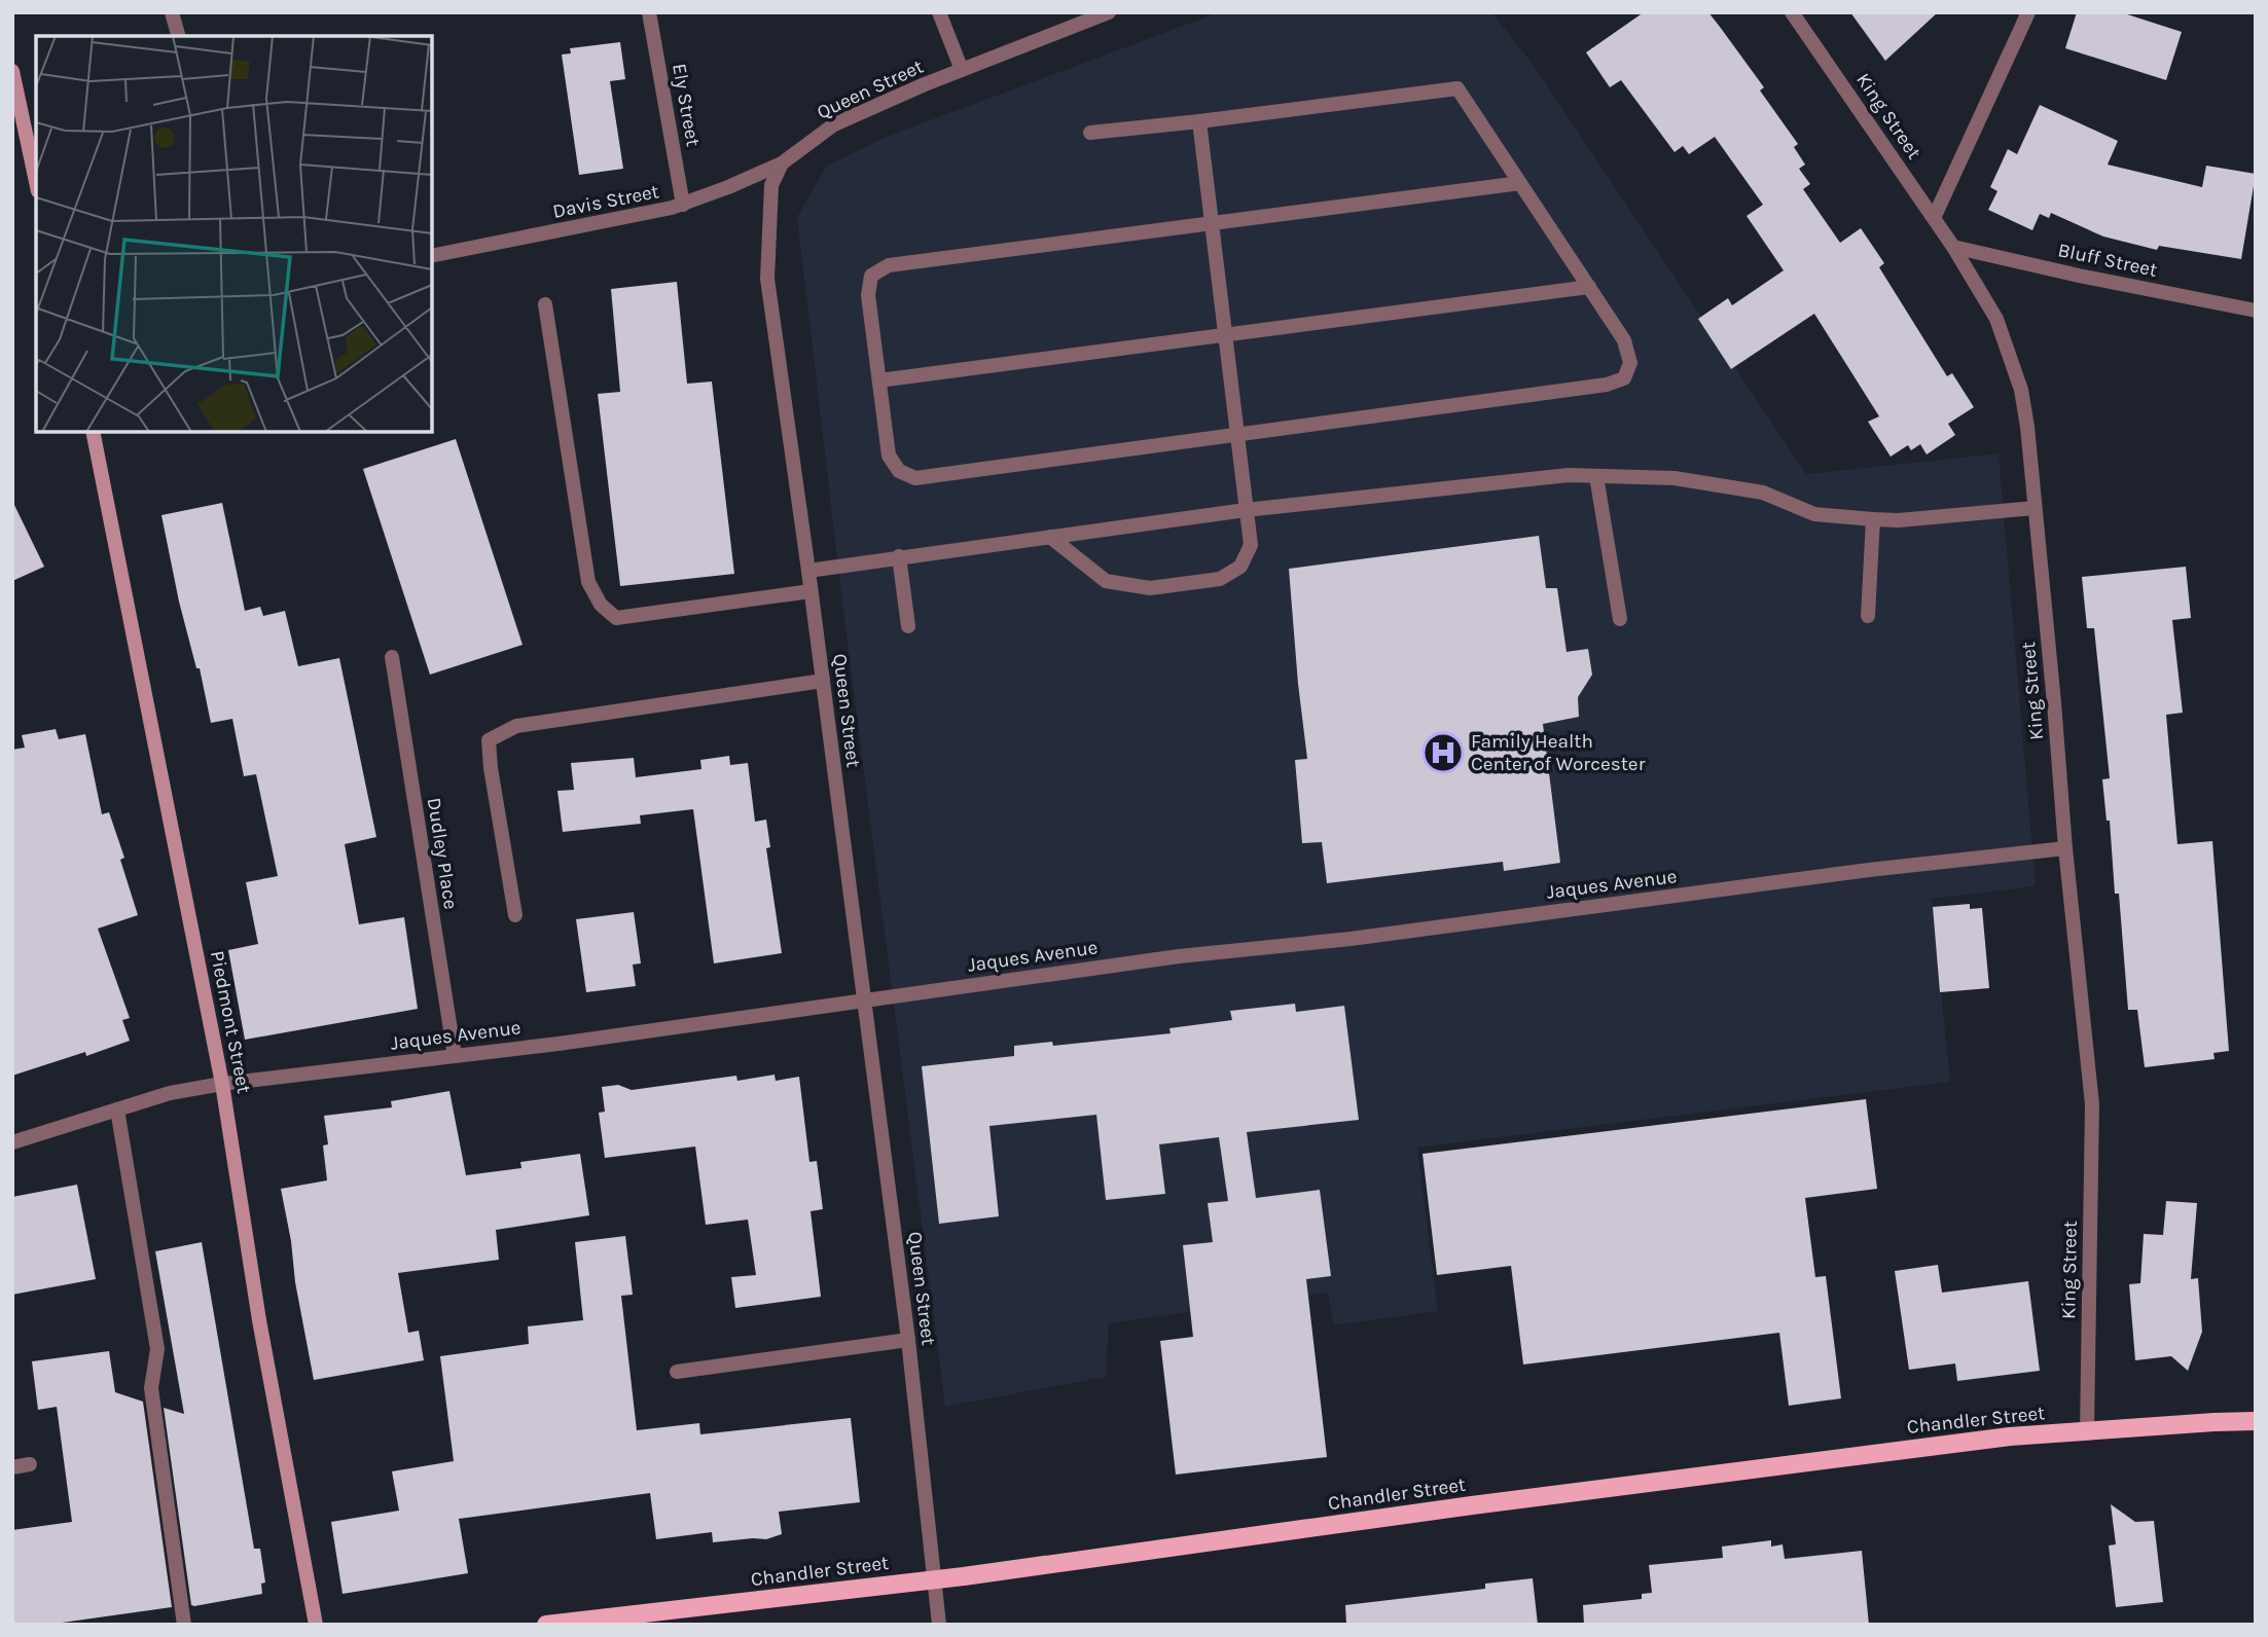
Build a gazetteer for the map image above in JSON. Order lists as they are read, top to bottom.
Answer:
{
  "streets": {
    "main road": ["Chandler Street"],
    "street": [
      "Queen Street",
      "Ely Street",
      "King Street",
      "Davis Street",
      "Bluff Street",
      "Dudley Place",
      "Jaques Avenue",
      "Piedmont Street"
    ]
  },
  "crossings": [
    ["Queen Street", "Davis Street"],
    ["Queen Street", "Jaques Avenue"],
    ["Queen Street", "Chandler Street"],
    ["Ely Street", "Davis Street"],
    ["King Street", "Bluff Street"],
    ["King Street", "Jaques Avenue"],
    ["King Street", "Chandler Street"],
    ["Dudley Place", "Jaques Avenue"],
    ["Jaques Avenue", "Piedmont Street"]
  ],
  "places": {
    "hospital": ["Family Health Center of Worcester"]
  }
}
